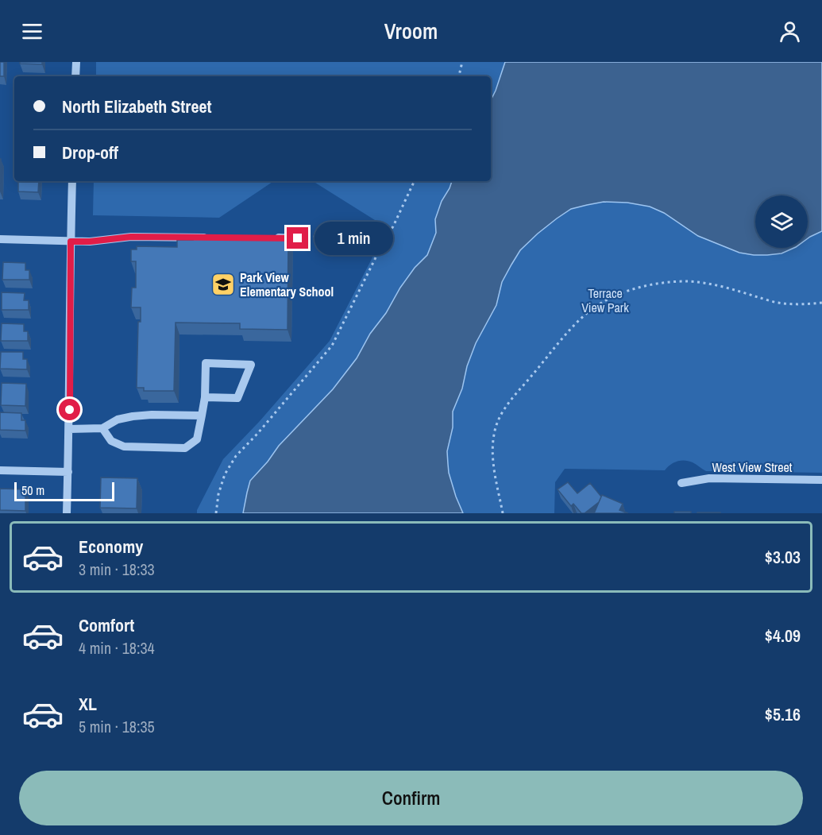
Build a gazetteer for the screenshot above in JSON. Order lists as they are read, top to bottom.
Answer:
{
  "streets": {
    "street": ["West View Street"]
  },
  "parks": ["Terrace View Park"],
  "places": {
    "school or university": ["Park View Elementary School"]
  },
  "scale_bar": "50 m",
  "page": {
    "header": "Vroom",
    "banner": ["North Elizabeth Street", "Drop-off"],
    "bubble": "1 min",
    "scale": "50 m",
    "list": [
      {
        "name": "Economy",
        "note": "3 min · 18:33",
        "value": "$3.03"
      },
      {
        "name": "Comfort",
        "note": "4 min · 18:34",
        "value": "$4.09"
      },
      {
        "name": "XL",
        "note": "5 min · 18:35",
        "value": "$5.16"
      }
    ],
    "buttons": "Confirm"
  }
}
